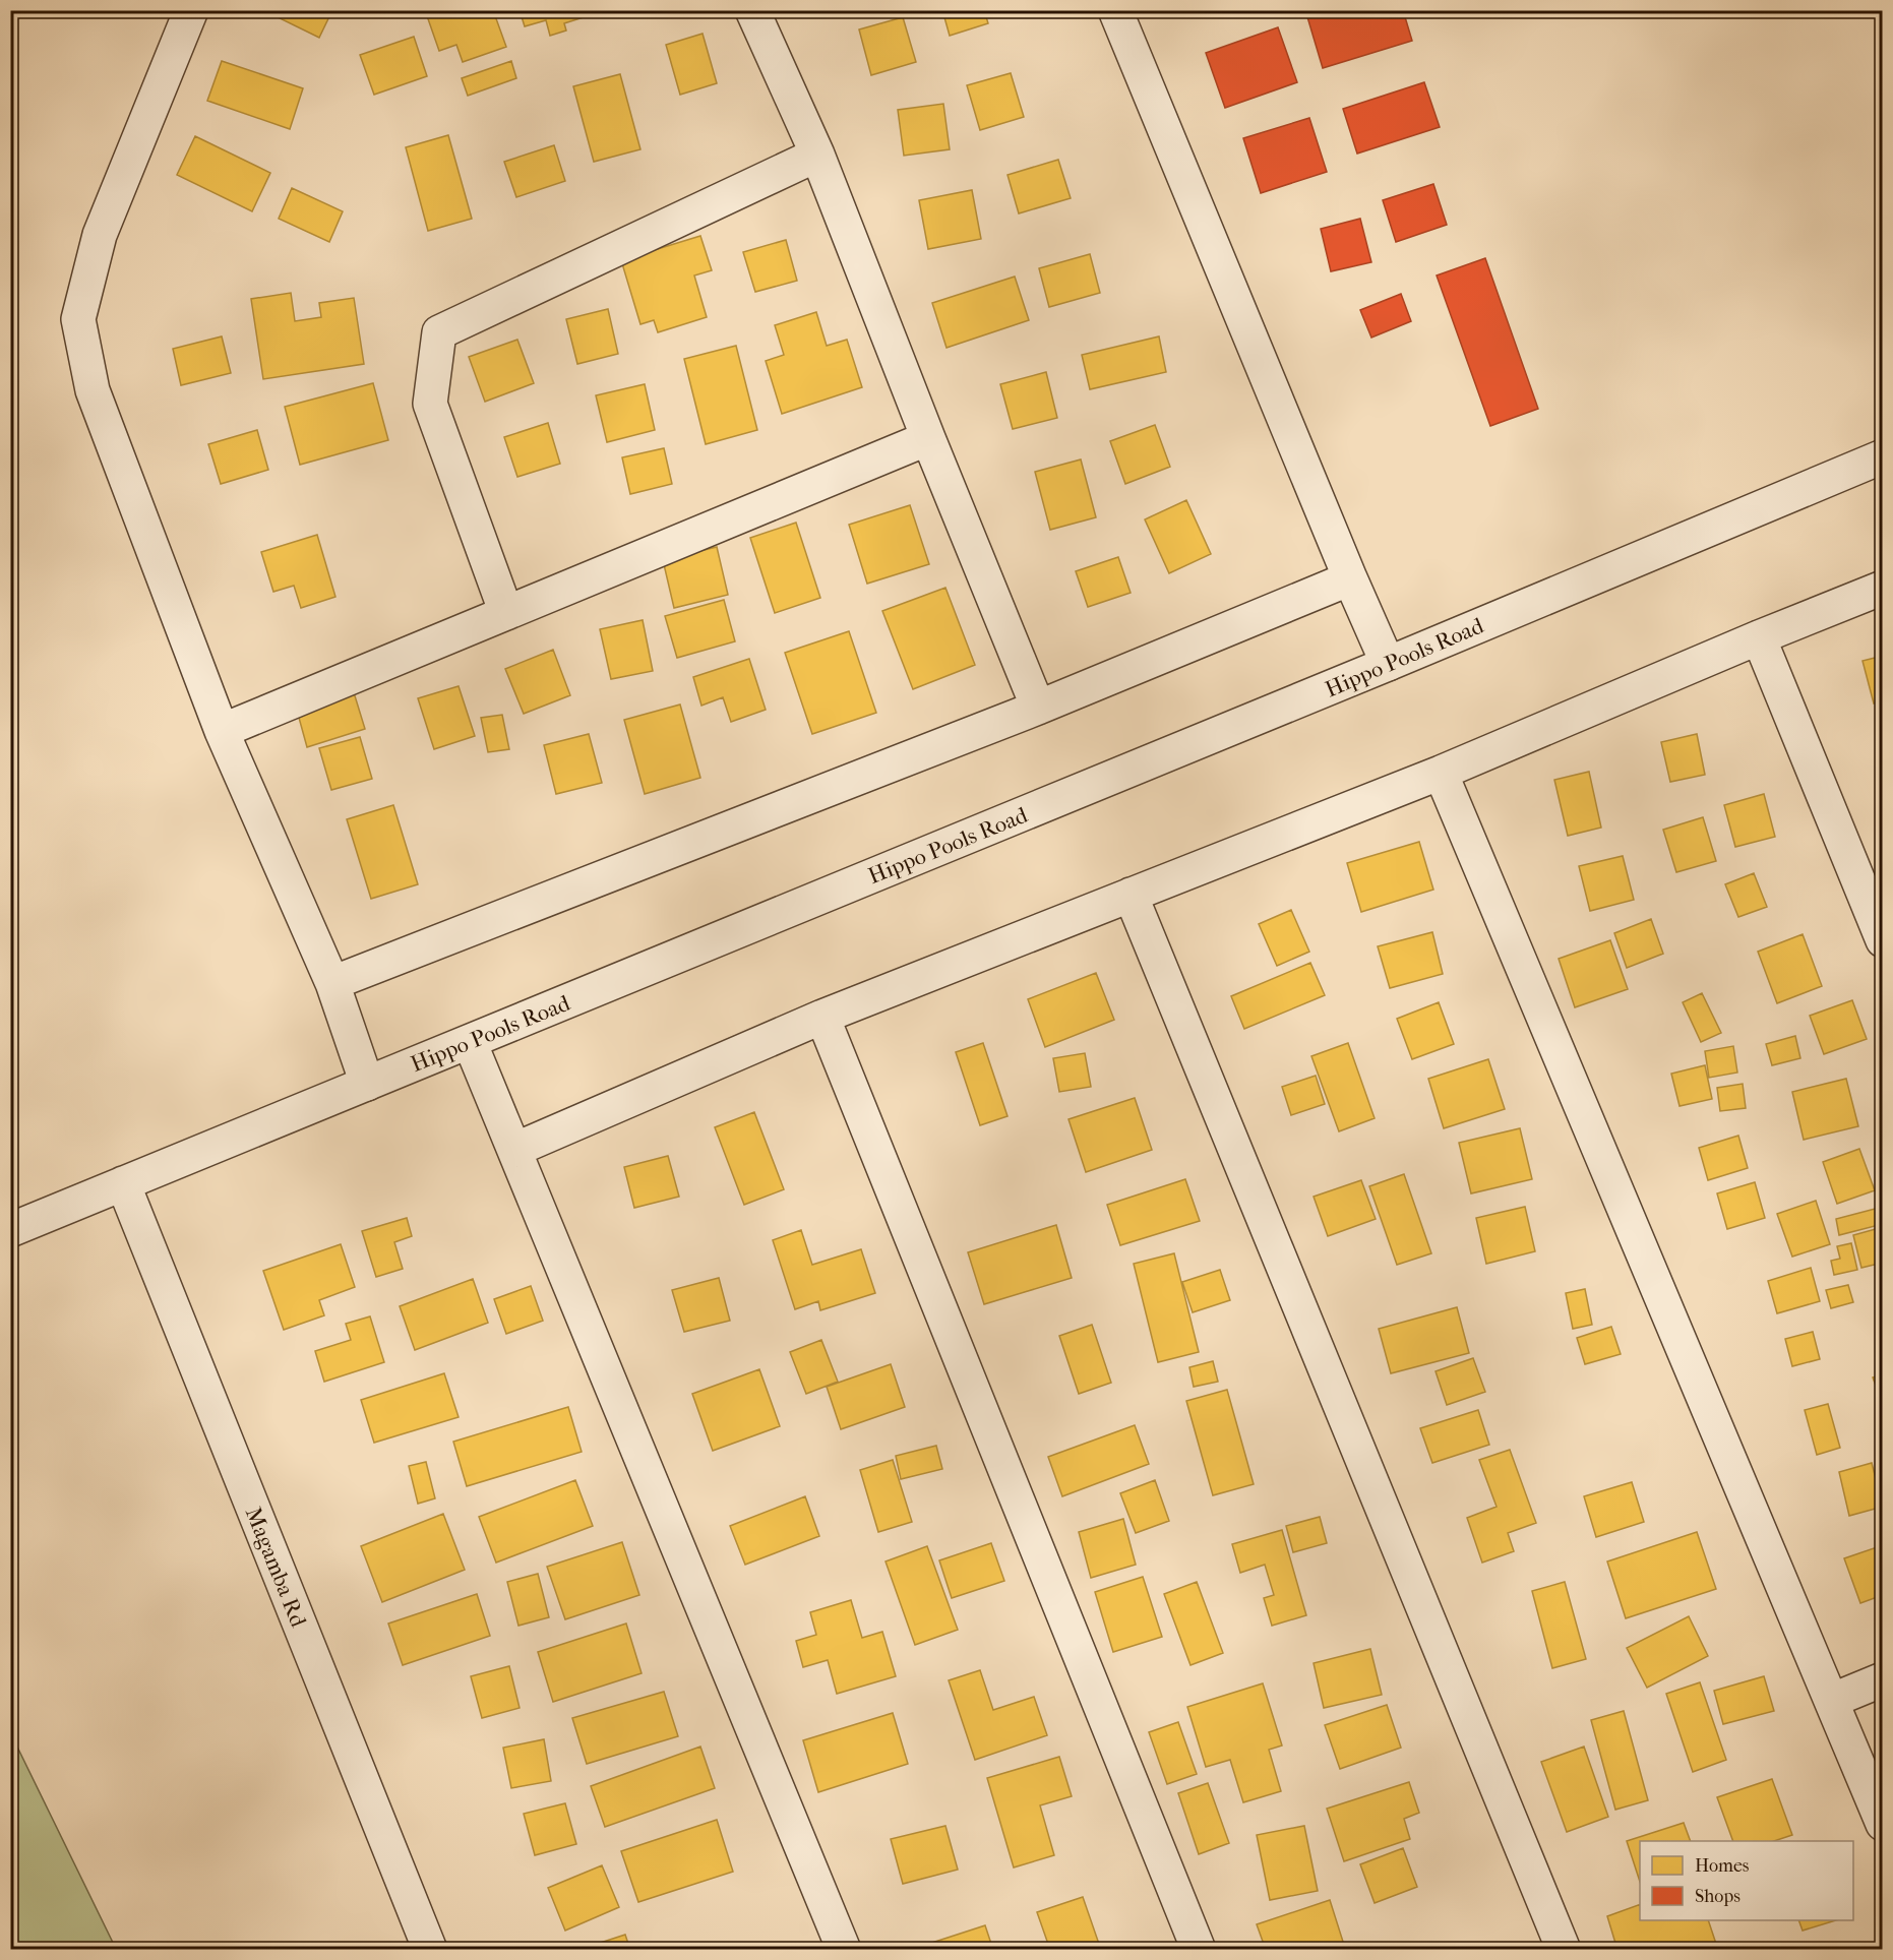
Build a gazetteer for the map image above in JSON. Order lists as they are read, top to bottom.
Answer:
{
  "streets": {
    "street": ["Hippo Pools Road", "Magamba Rd"]
  },
  "crossings": [
    ["Hippo Pools Road", "Magamba Rd"]
  ],
  "legend": ["Homes", "Shops"]
}
